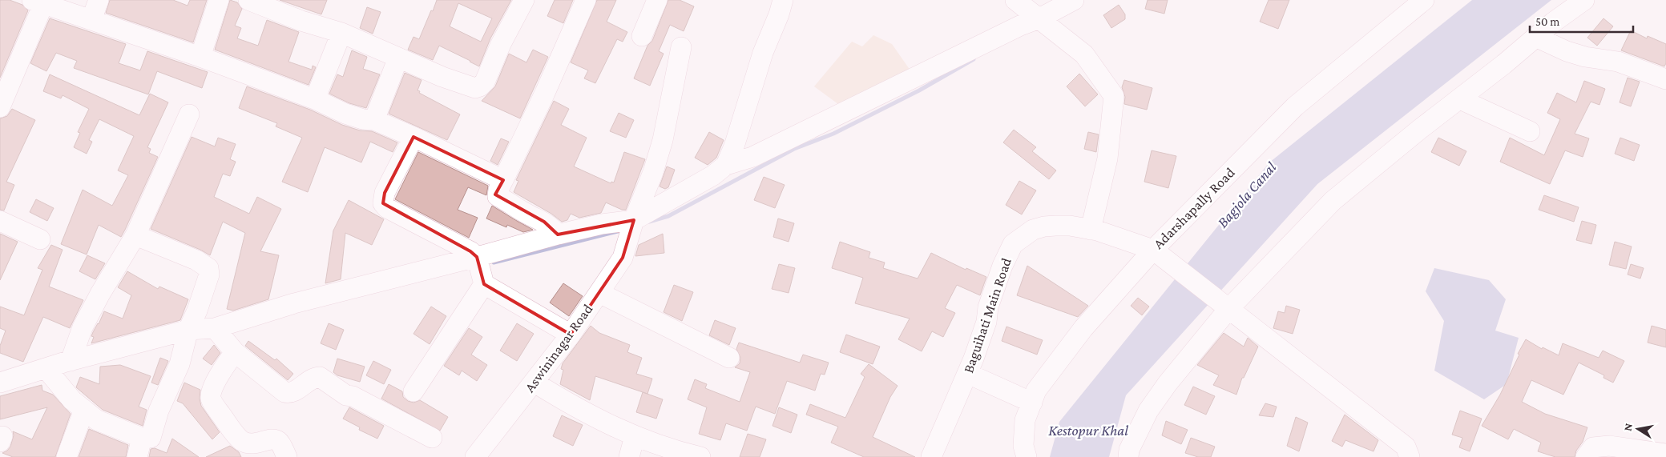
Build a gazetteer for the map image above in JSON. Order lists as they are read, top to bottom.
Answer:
{
  "streets": {
    "street": ["Adarshapally Road", "Baguihati Main Road", "Aswininagar Road"]
  },
  "crossings": [
    ["Adarshapally Road", "Baguihati Main Road"]
  ],
  "water": ["Bagjola Canal", "Kestopur Khal"],
  "scale_bar": "50 m",
  "north": "left"
}
